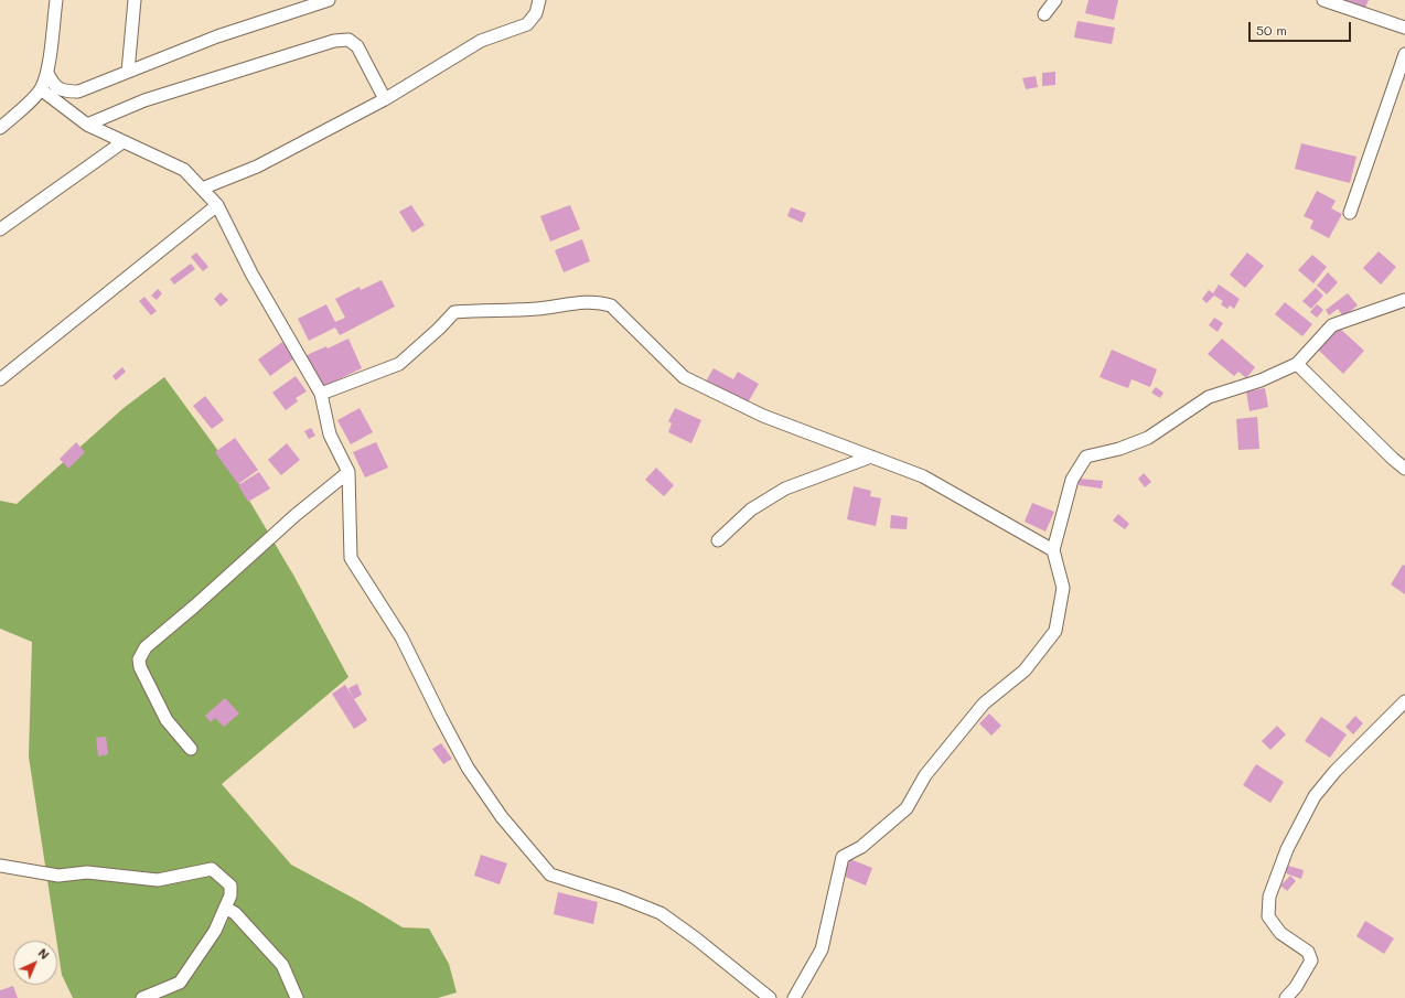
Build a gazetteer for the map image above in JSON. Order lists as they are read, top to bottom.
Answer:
{
  "scale_bar": "50 m",
  "north": "top right"
}
